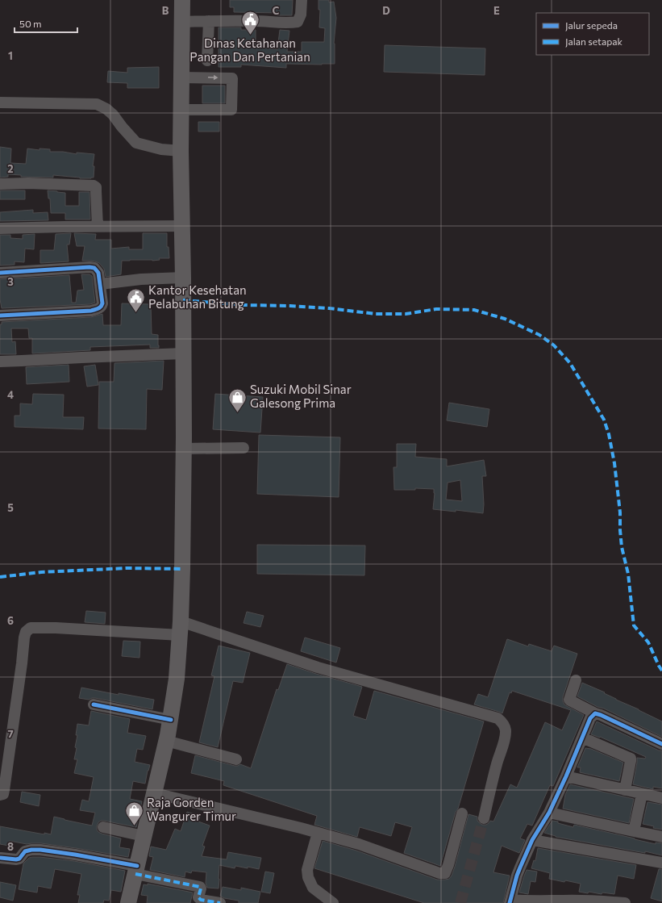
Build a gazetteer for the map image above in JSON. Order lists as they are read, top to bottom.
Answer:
{
  "places": {
    "public building": ["Dinas Ketahanan Pangan Dan Pertanian", "Kantor Kesehatan Pelabuhan Bitung"],
    "shop": ["Suzuki Mobil Sinar Galesong Prima", "Raja Gorden Wangurer Timur"]
  },
  "legend": ["Jalur sepeda", "Jalan setapak"],
  "scale_bar": "50 m",
  "grid": {
    "columns": [
      "B",
      "C",
      "D",
      "E"
    ],
    "rows": [
      "1",
      "2",
      "3",
      "4",
      "5",
      "6",
      "7",
      "8"
    ]
  }
}
